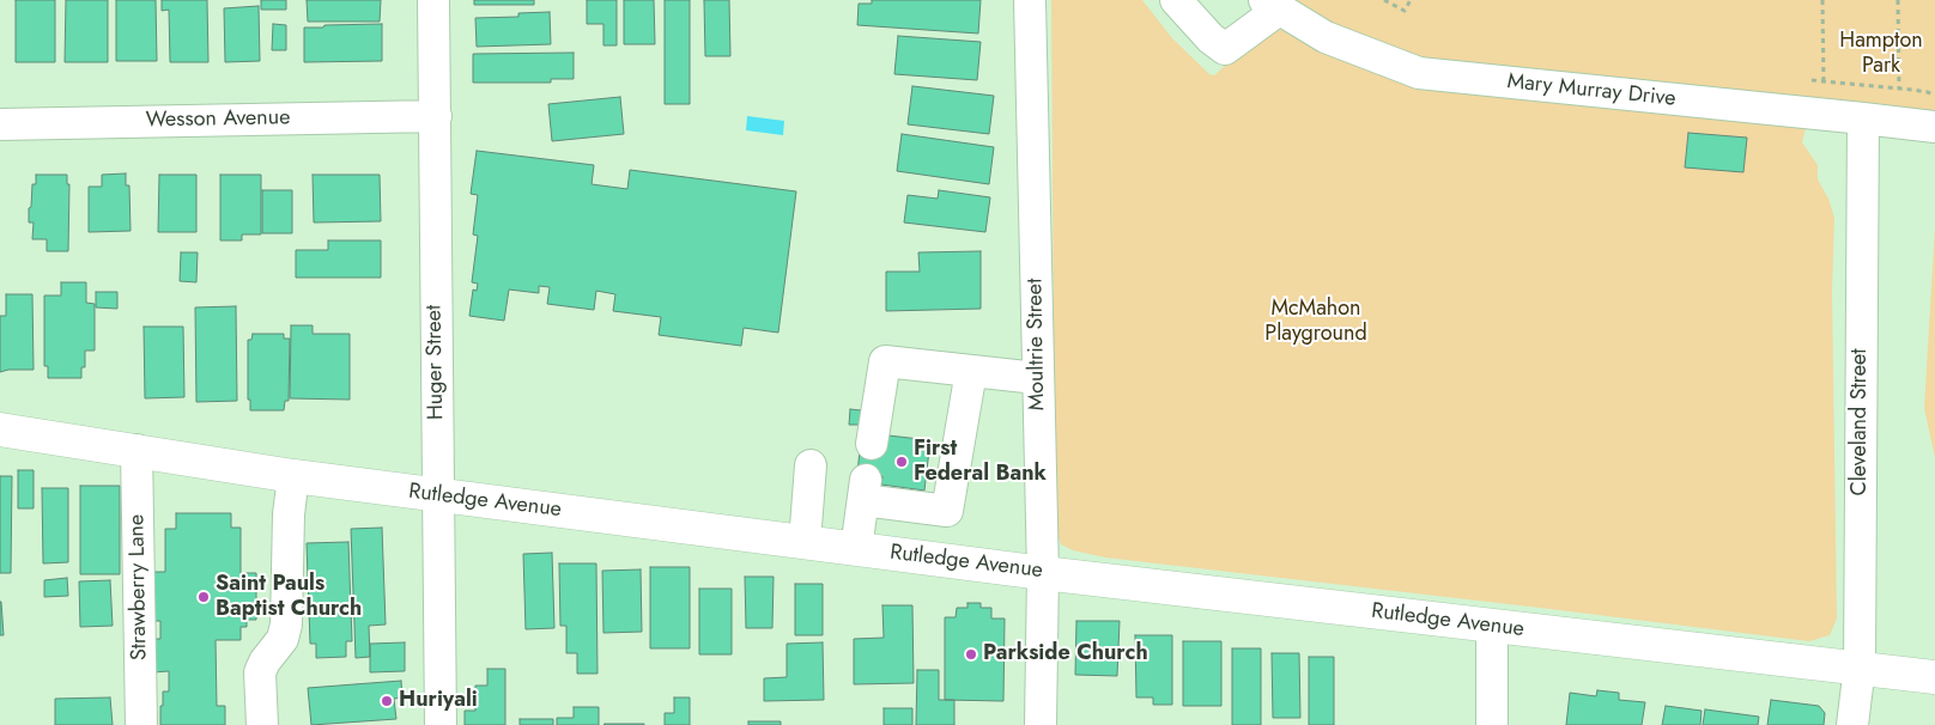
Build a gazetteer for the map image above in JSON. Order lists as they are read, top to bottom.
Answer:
{
  "streets": {
    "main road": ["Rutledge Avenue"],
    "street": [
      "Mary Murray Drive",
      "Wesson Avenue",
      "Moultrie Street",
      "Huger Street",
      "Cleveland Street",
      "Strawberry Lane"
    ]
  },
  "crossings": [
    ["Mary Murray Drive", "Cleveland Street"],
    ["Wesson Avenue", "Huger Street"],
    ["Moultrie Street", "Rutledge Avenue"],
    ["Huger Street", "Rutledge Avenue"],
    ["Cleveland Street", "Rutledge Avenue"],
    ["Rutledge Avenue", "Strawberry Lane"]
  ],
  "parks": ["Hampton Park", "McMahon Playground"],
  "places": [
    "First Federal Bank",
    "Saint Pauls Baptist Church",
    "Parkside Church",
    "Huriyali"
  ]
}
